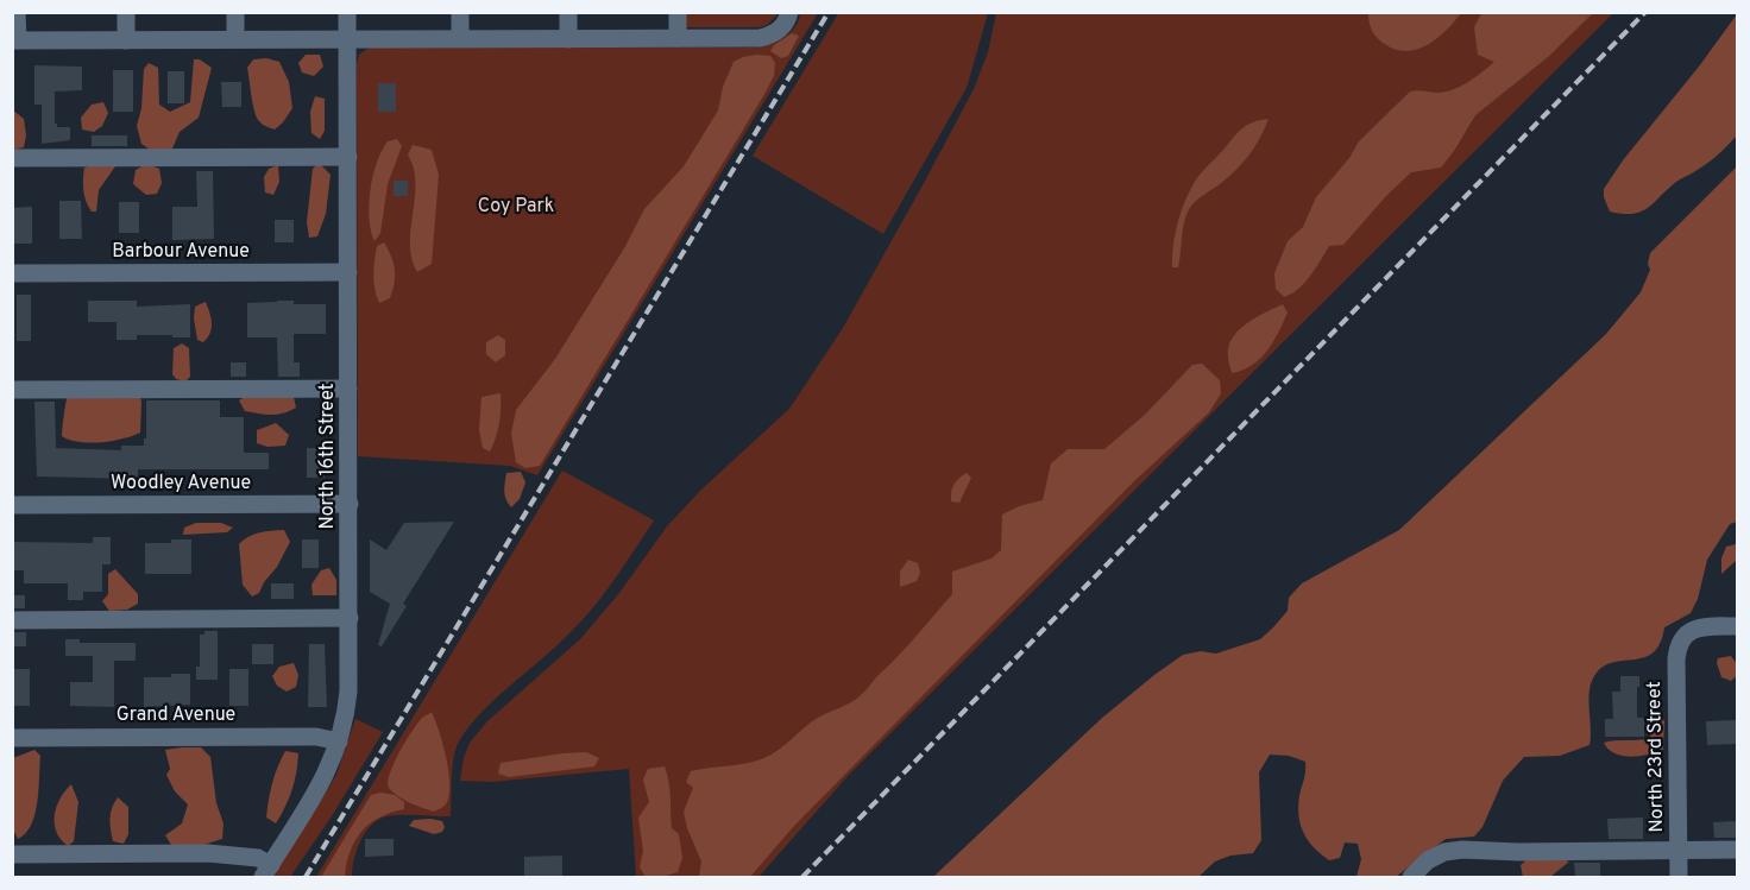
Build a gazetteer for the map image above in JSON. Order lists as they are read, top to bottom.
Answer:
{
  "streets": {
    "street": [
      "Barbour Avenue",
      "North 16th Street",
      "Woodley Avenue",
      "Grand Avenue",
      "North 23rd Street"
    ]
  },
  "crossings": [
    ["Barbour Avenue", "North 16th Street"],
    ["North 16th Street", "Woodley Avenue"],
    ["North 16th Street", "Grand Avenue"]
  ],
  "parks": ["Coy Park"]
}
